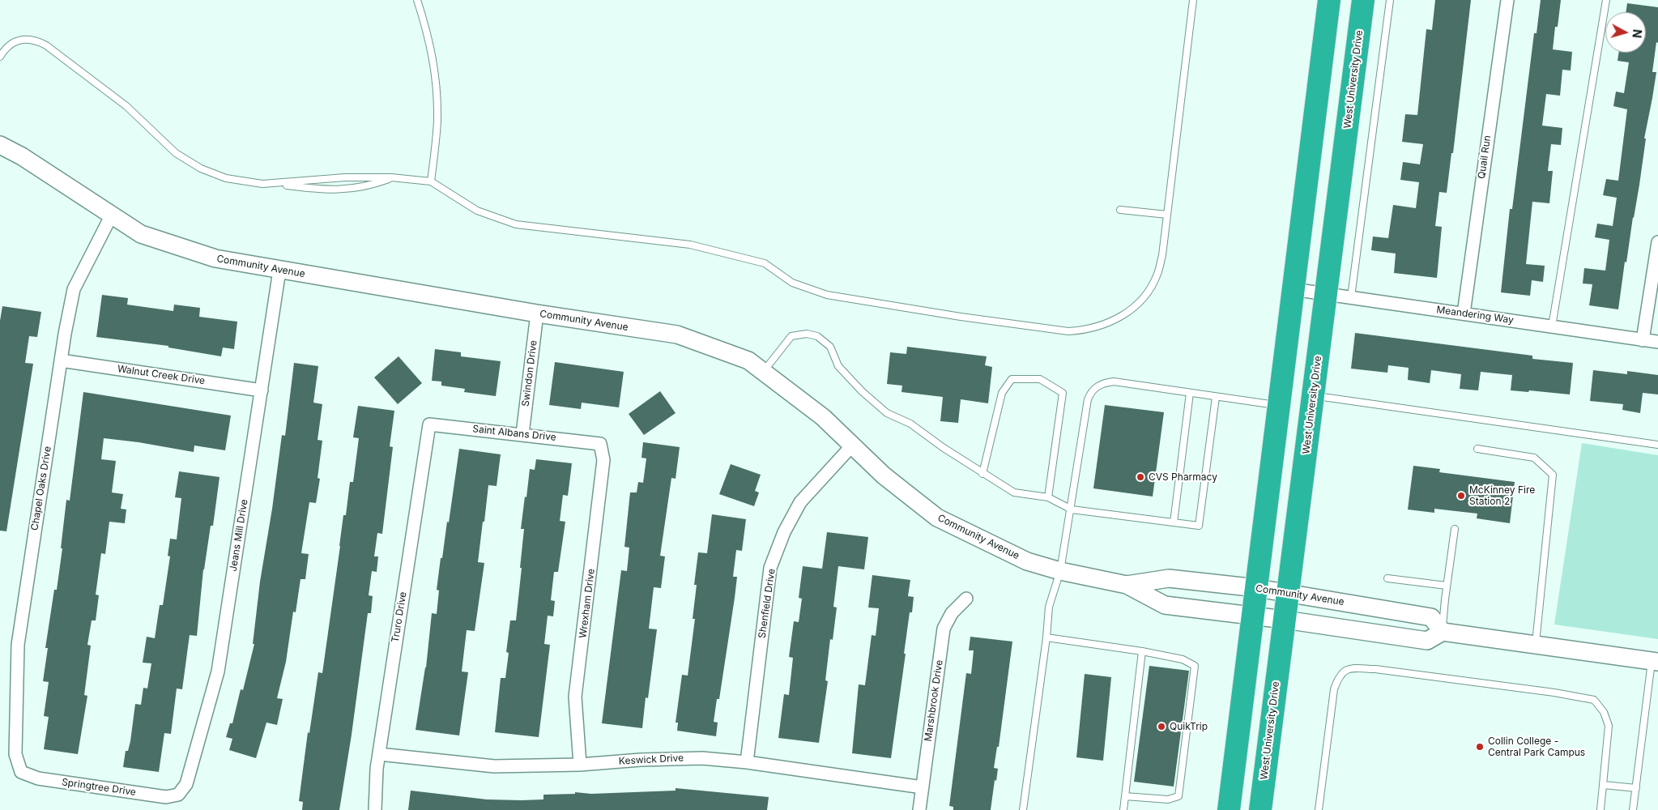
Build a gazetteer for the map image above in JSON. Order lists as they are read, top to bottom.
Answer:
{
  "streets": {
    "highway": ["West University Drive"],
    "street": [
      "Quail Run",
      "Community Avenue",
      "Meandering Way",
      "Swindon Drive",
      "Walnut Creek Drive",
      "Saint Albans Drive",
      "Chapel Oaks Drive",
      "Jeans Mill Drive",
      "Wrexham Drive",
      "Shenfield Drive",
      "Truro Drive",
      "Marshbrook Drive",
      "Keswick Drive",
      "Springtree Drive"
    ]
  },
  "crossings": [
    ["West University Drive", "Community Avenue"],
    ["West University Drive", "Meandering Way"],
    ["Quail Run", "Meandering Way"],
    ["Community Avenue", "Swindon Drive"],
    ["Community Avenue", "Chapel Oaks Drive"],
    ["Community Avenue", "Jeans Mill Drive"],
    ["Community Avenue", "Shenfield Drive"],
    ["Swindon Drive", "Saint Albans Drive"],
    ["Walnut Creek Drive", "Chapel Oaks Drive"],
    ["Walnut Creek Drive", "Jeans Mill Drive"],
    ["Saint Albans Drive", "Wrexham Drive"],
    ["Saint Albans Drive", "Truro Drive"],
    ["Chapel Oaks Drive", "Springtree Drive"],
    ["Jeans Mill Drive", "Springtree Drive"],
    ["Wrexham Drive", "Keswick Drive"],
    ["Shenfield Drive", "Keswick Drive"],
    ["Truro Drive", "Keswick Drive"],
    ["Marshbrook Drive", "Keswick Drive"]
  ],
  "places": [
    "CVS Pharmacy",
    "McKinney Fire Station 2",
    "QuikTrip",
    "Collin College - Central Park Campus"
  ],
  "north": "right"
}
